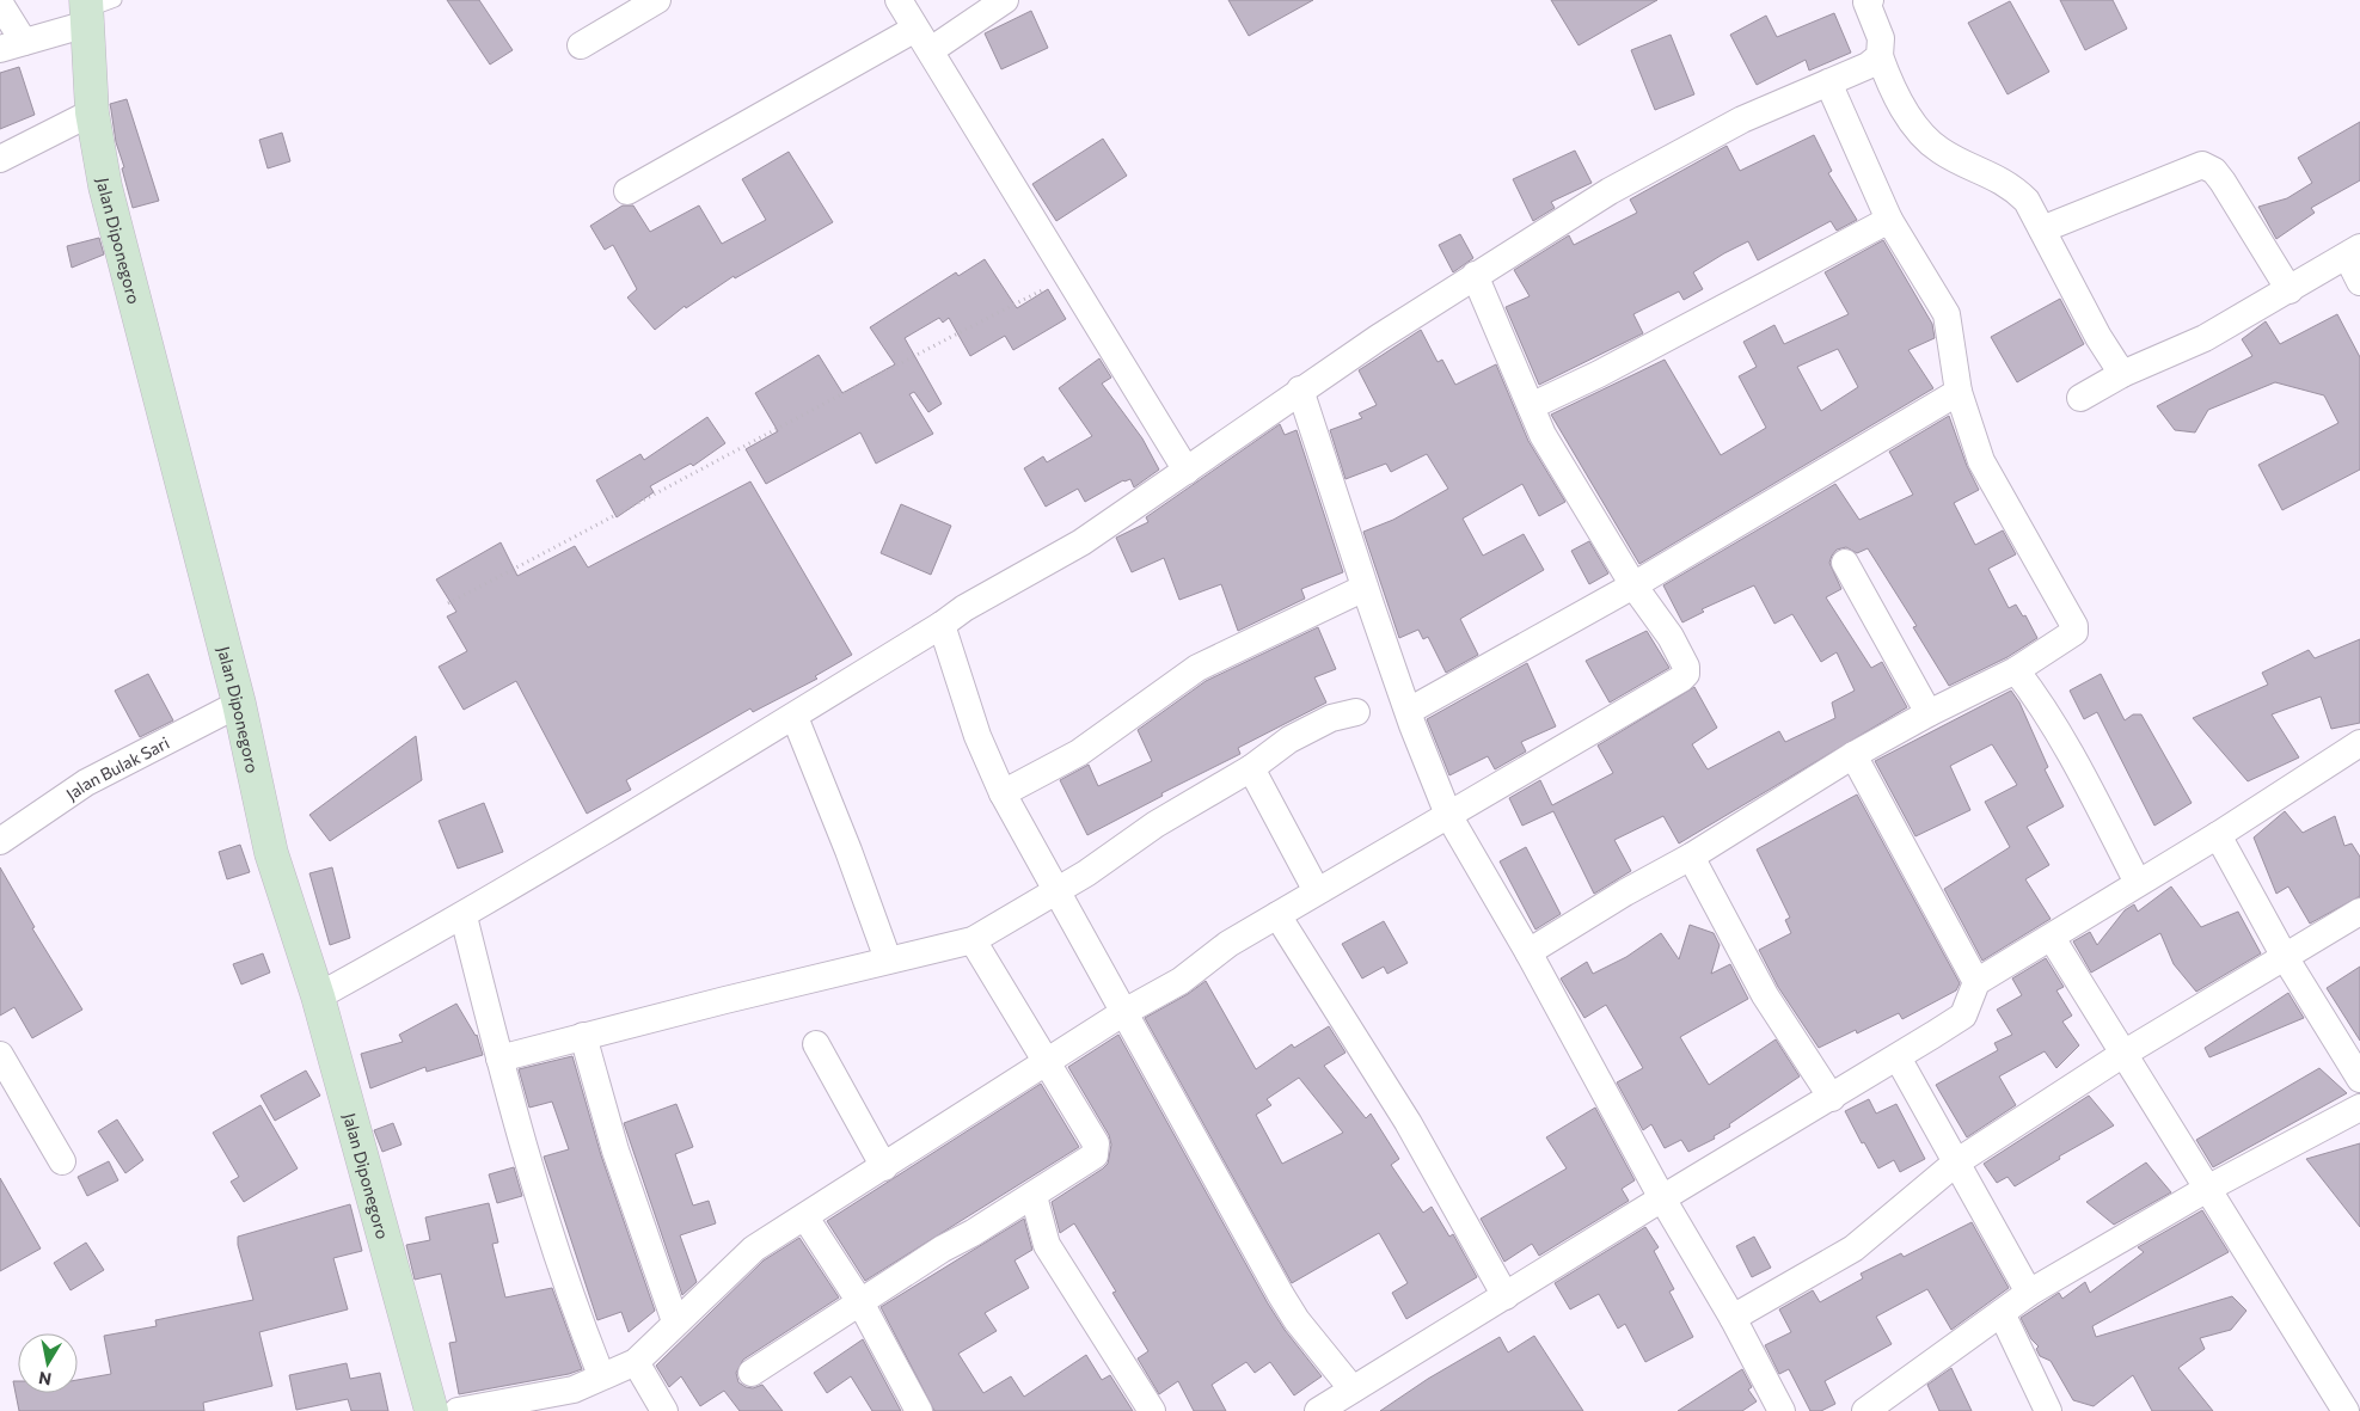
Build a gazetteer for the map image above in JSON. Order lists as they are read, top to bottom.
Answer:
{
  "streets": {
    "street": ["Jalan Diponegoro", "Jalan Bulak Sari"]
  },
  "crossings": [
    ["Jalan Diponegoro", "Jalan Bulak Sari"]
  ],
  "north": "bottom"
}
